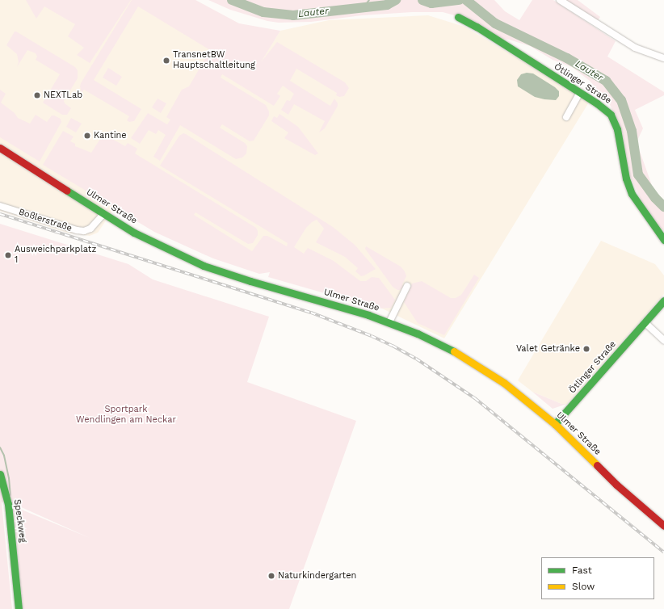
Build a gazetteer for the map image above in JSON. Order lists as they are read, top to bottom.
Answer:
{
  "streets": {
    "main road": ["Ötlinger Straße", "Ulmer Straße", "Speckweg"],
    "street": ["Boßlerstraße"]
  },
  "crossings": [
    ["Ötlinger Straße", "Ulmer Straße"],
    ["Ulmer Straße", "Boßlerstraße"]
  ],
  "water": ["Lauter"],
  "parks": ["Sportpark Wendlingen am Neckar"],
  "places": [
    "TransnetBW Hauptschaltleitung",
    "NEXTLab",
    "Kantine",
    "Ausweichparkplatz 1",
    "Valet Getränke",
    "Naturkindergarten"
  ],
  "legend": ["Fast", "Slow"]
}
